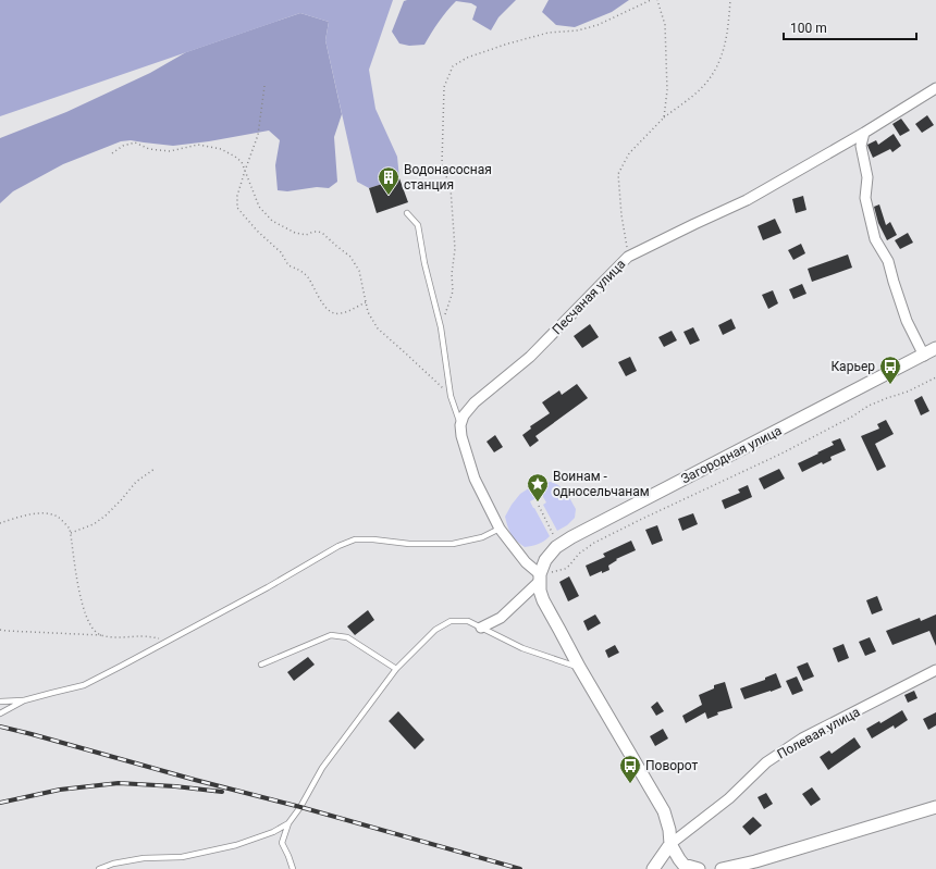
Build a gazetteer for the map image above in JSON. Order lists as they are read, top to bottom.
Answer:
{
  "streets": {
    "street": ["Песчаная улица", "Загородная улица", "Полевая улица"]
  },
  "places": {
    "building": ["Водонасосная станция"],
    "bus stop": ["Карьер", "Поворот"],
    "place": ["Воинам - односельчанам"]
  },
  "scale_bar": "100 m"
}
